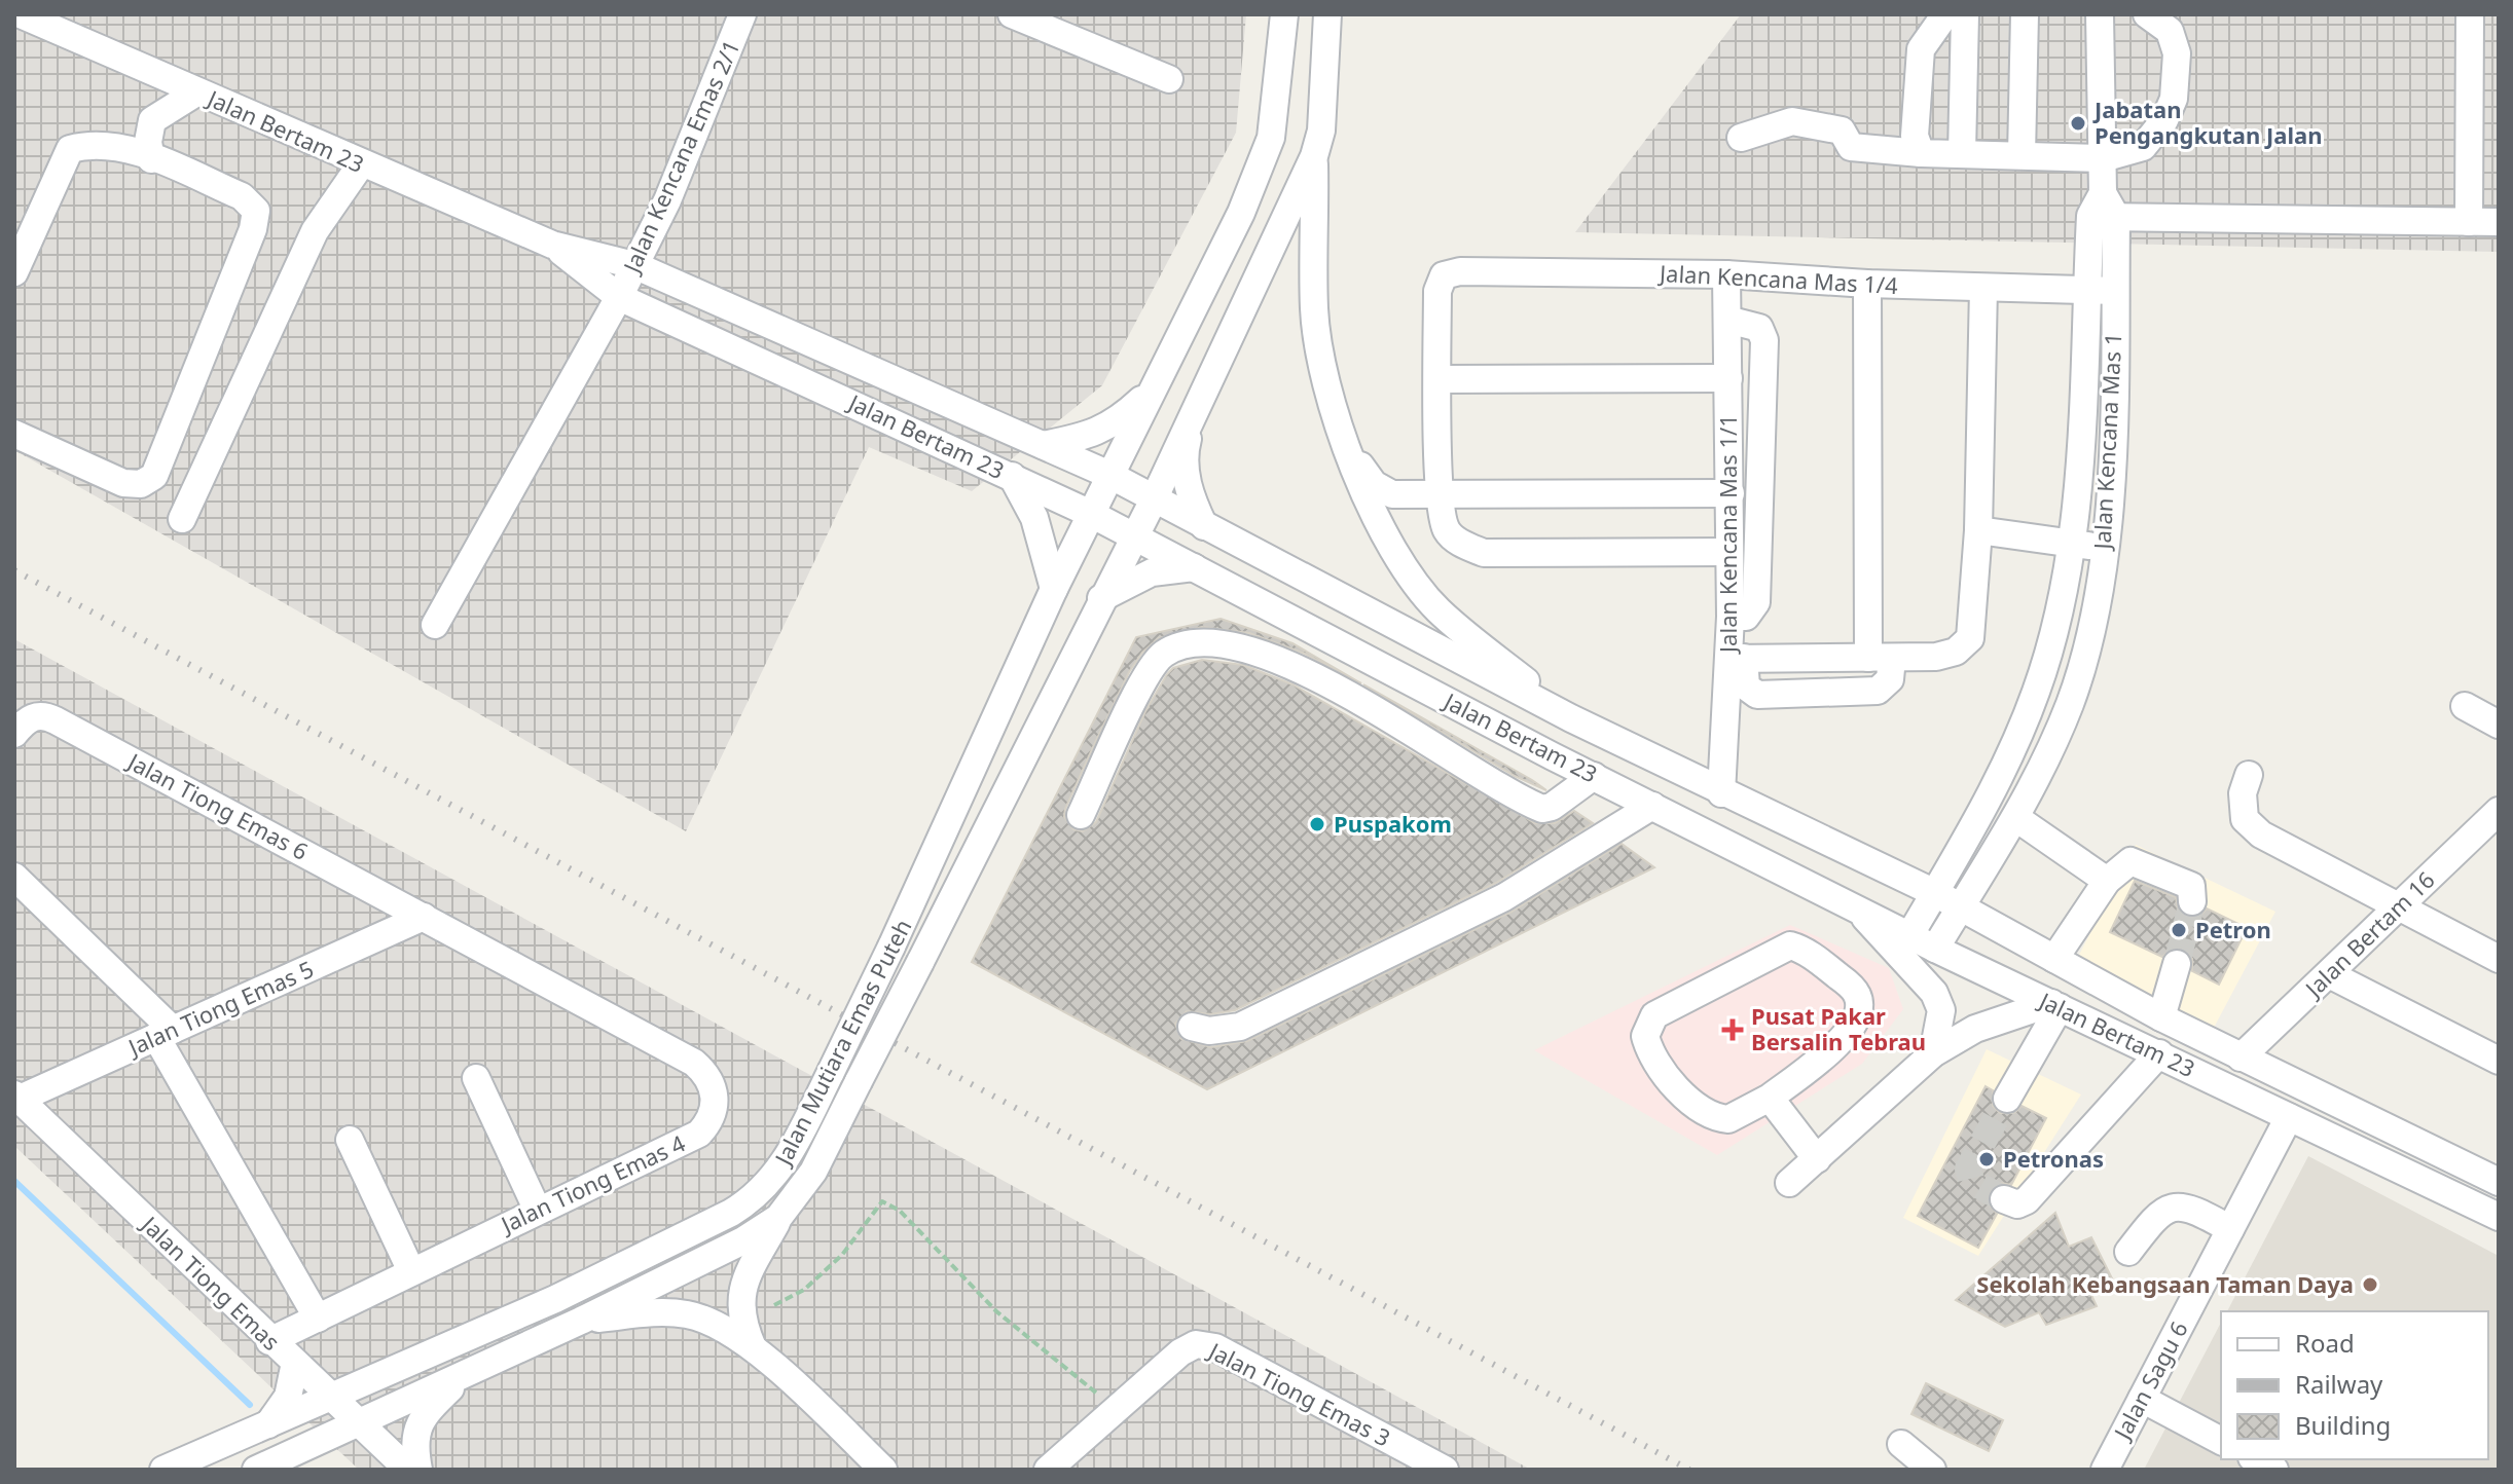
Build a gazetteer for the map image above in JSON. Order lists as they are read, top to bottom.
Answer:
{
  "streets": {
    "street": [
      "Jalan Bertam 23",
      "Jalan Kencana Emas 2/1",
      "Jalan Kencana Mas 1/4",
      "Jalan Kencana Mas 1",
      "Jalan Kencana Mas 1/1",
      "Jalan Tiong Emas 6",
      "Jalan Bertam 16",
      "Jalan Tiong Emas 5",
      "Jalan Mutiara Emas Puteh",
      "Jalan Tiong Emas 4",
      "Jalan Tiong Emas",
      "Jalan Sagu 6",
      "Jalan Tiong Emas 3"
    ]
  },
  "crossings": [
    ["Jalan Bertam 23", "Jalan Kencana Emas 2/1"],
    ["Jalan Bertam 23", "Jalan Kencana Mas 1"],
    ["Jalan Bertam 23", "Jalan Kencana Mas 1/1"],
    ["Jalan Bertam 23", "Jalan Bertam 16"],
    ["Jalan Bertam 23", "Jalan Mutiara Emas Puteh"],
    ["Jalan Bertam 23", "Jalan Sagu 6"],
    ["Jalan Kencana Mas 1/4", "Jalan Kencana Mas 1"],
    ["Jalan Kencana Mas 1/4", "Jalan Kencana Mas 1/1"],
    ["Jalan Tiong Emas 6", "Jalan Tiong Emas 5"],
    ["Jalan Tiong Emas 6", "Jalan Tiong Emas 4"],
    ["Jalan Tiong Emas 5", "Jalan Tiong Emas 4"],
    ["Jalan Tiong Emas 5", "Jalan Tiong Emas"],
    ["Jalan Mutiara Emas Puteh", "Jalan Tiong Emas"],
    ["Jalan Tiong Emas 4", "Jalan Tiong Emas"]
  ],
  "places": {
    "other": [
      "Jabatan Pengangkutan Jalan",
      "Puspakom",
      "Petron",
      "Petronas",
      "Sekolah Kebangsaan Taman Daya"
    ],
    "health": ["Pusat Pakar Bersalin Tebrau"]
  },
  "legend": ["Road", "Railway", "Building"]
}
